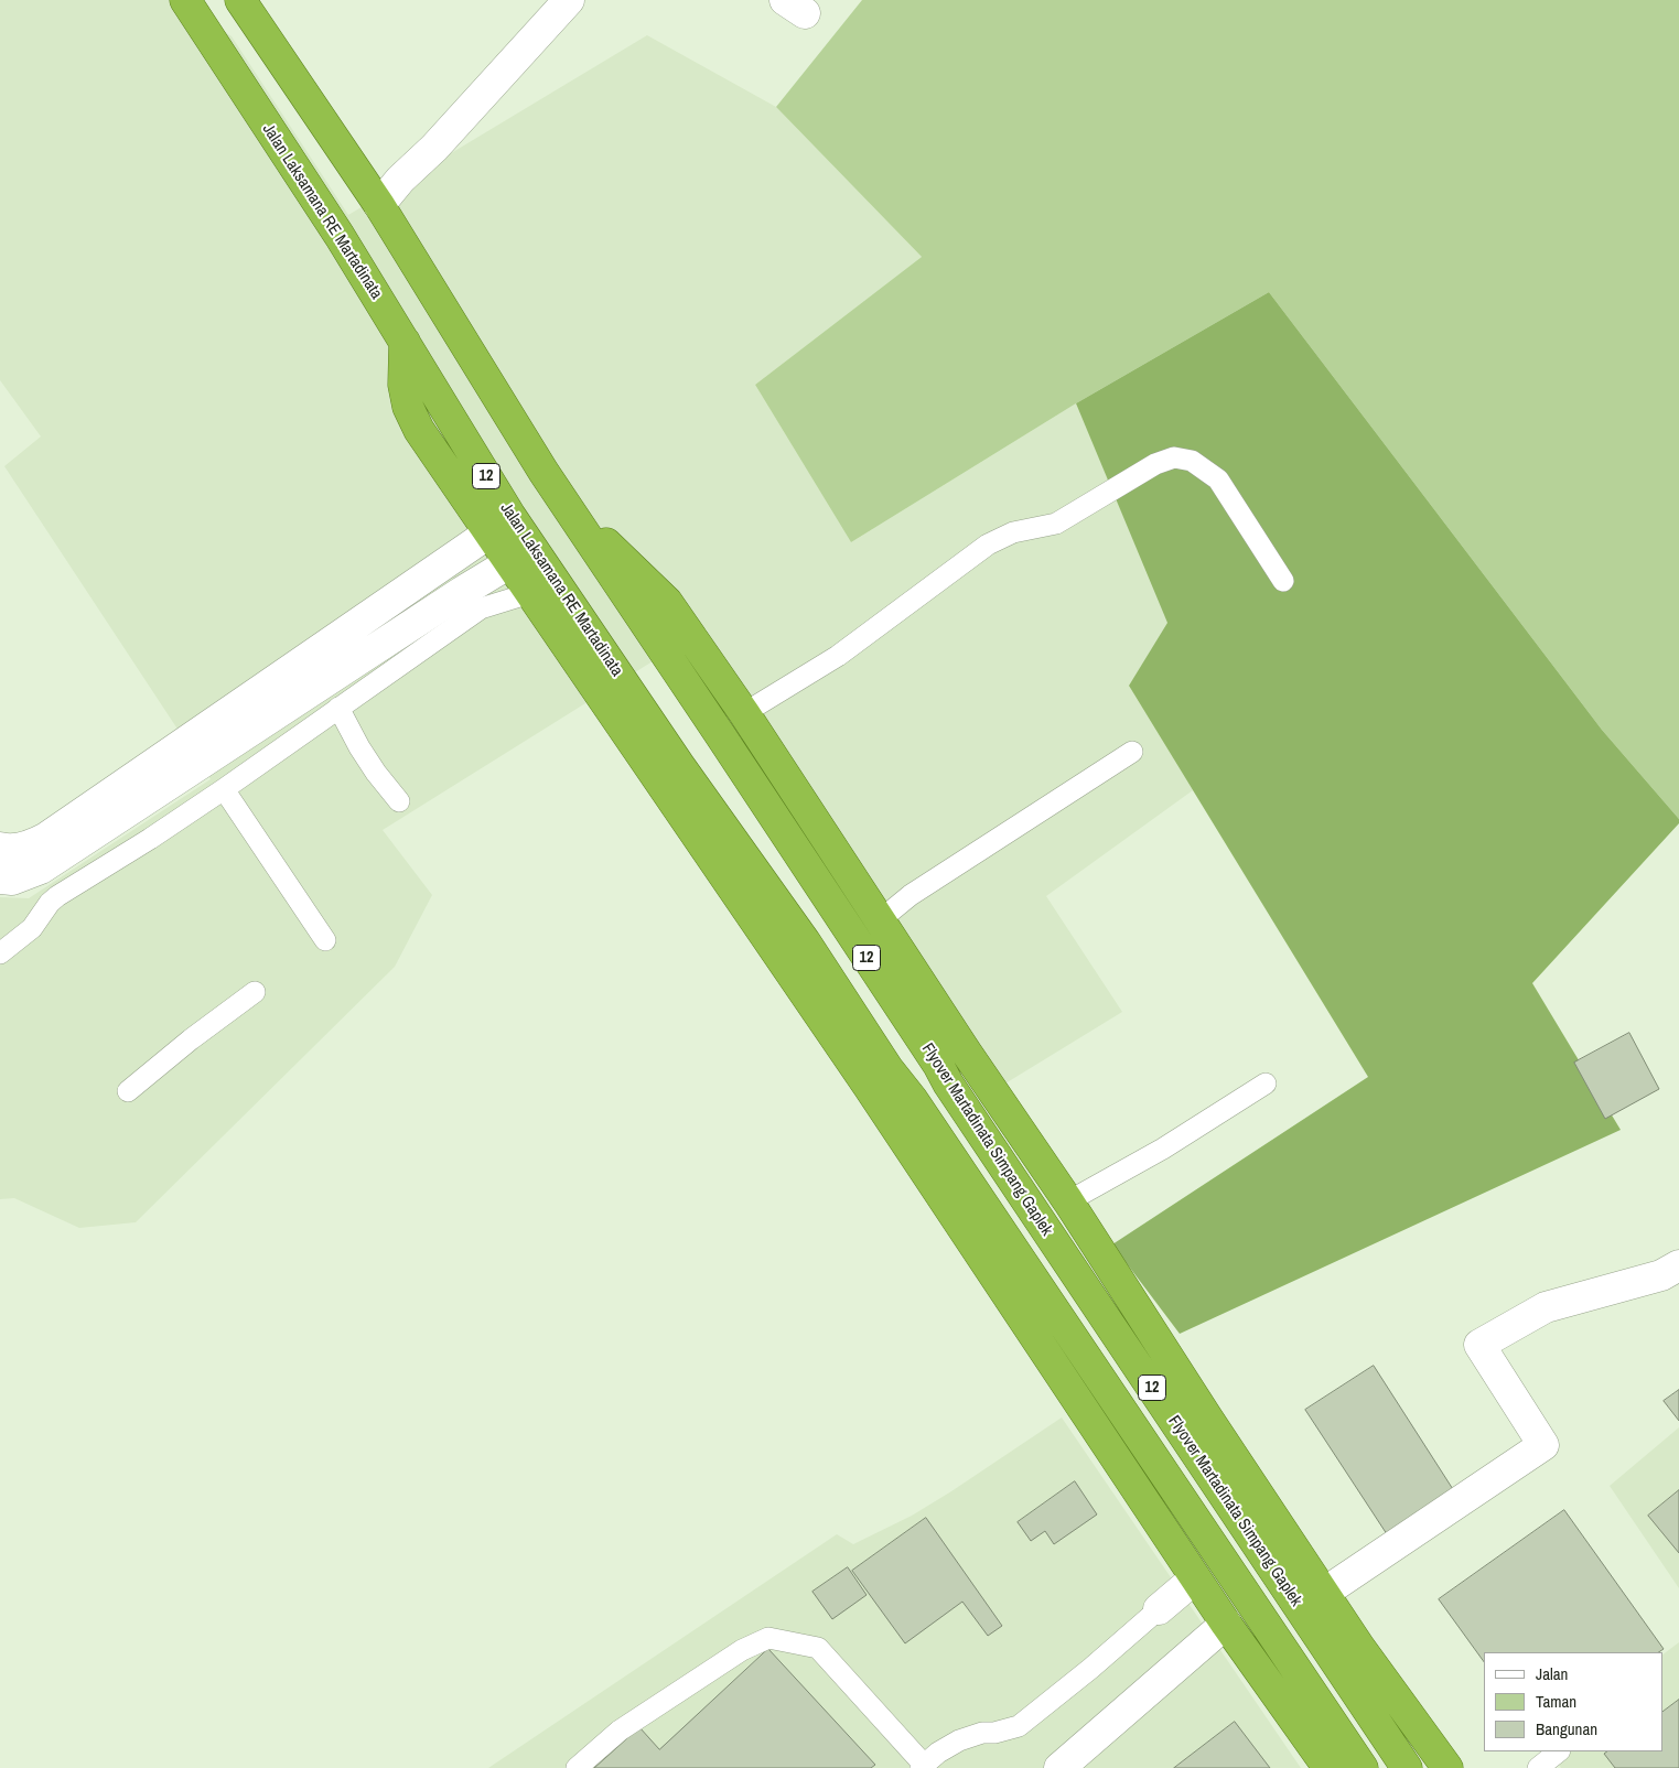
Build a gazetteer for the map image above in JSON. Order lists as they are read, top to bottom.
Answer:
{
  "streets": {
    "highway": ["Jalan Laksamana RE Martadinata", "12", "Flyover Martadinata Simpang Gaplek"]
  },
  "crossings": [
    ["12", "Flyover Martadinata Simpang Gaplek"]
  ],
  "legend": ["Jalan", "Taman", "Bangunan"]
}
